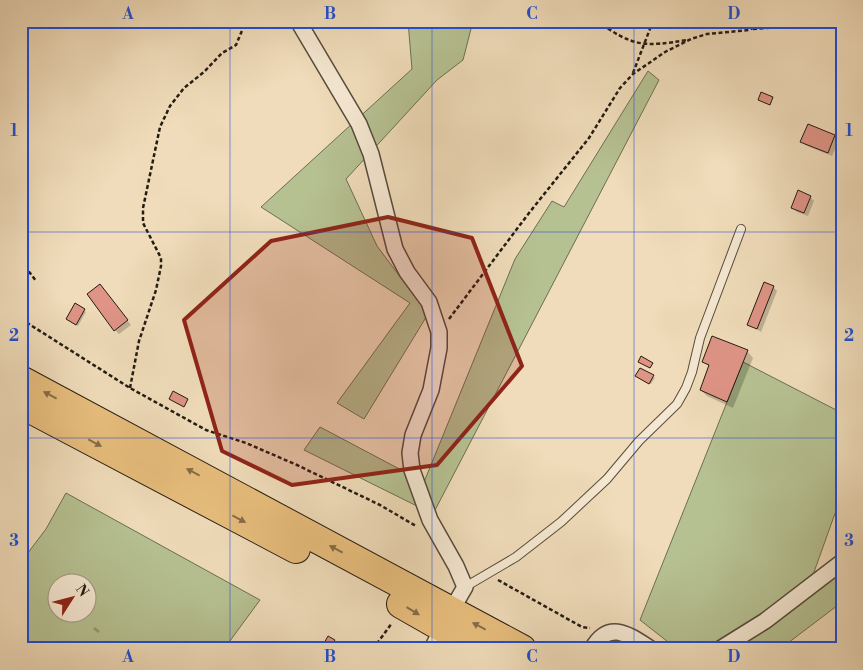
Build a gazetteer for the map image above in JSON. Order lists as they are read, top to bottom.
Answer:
{
  "north": "top right",
  "grid": {
    "columns": [
      "A",
      "B",
      "C",
      "D"
    ],
    "rows": ["1", "2", "3"]
  }
}
